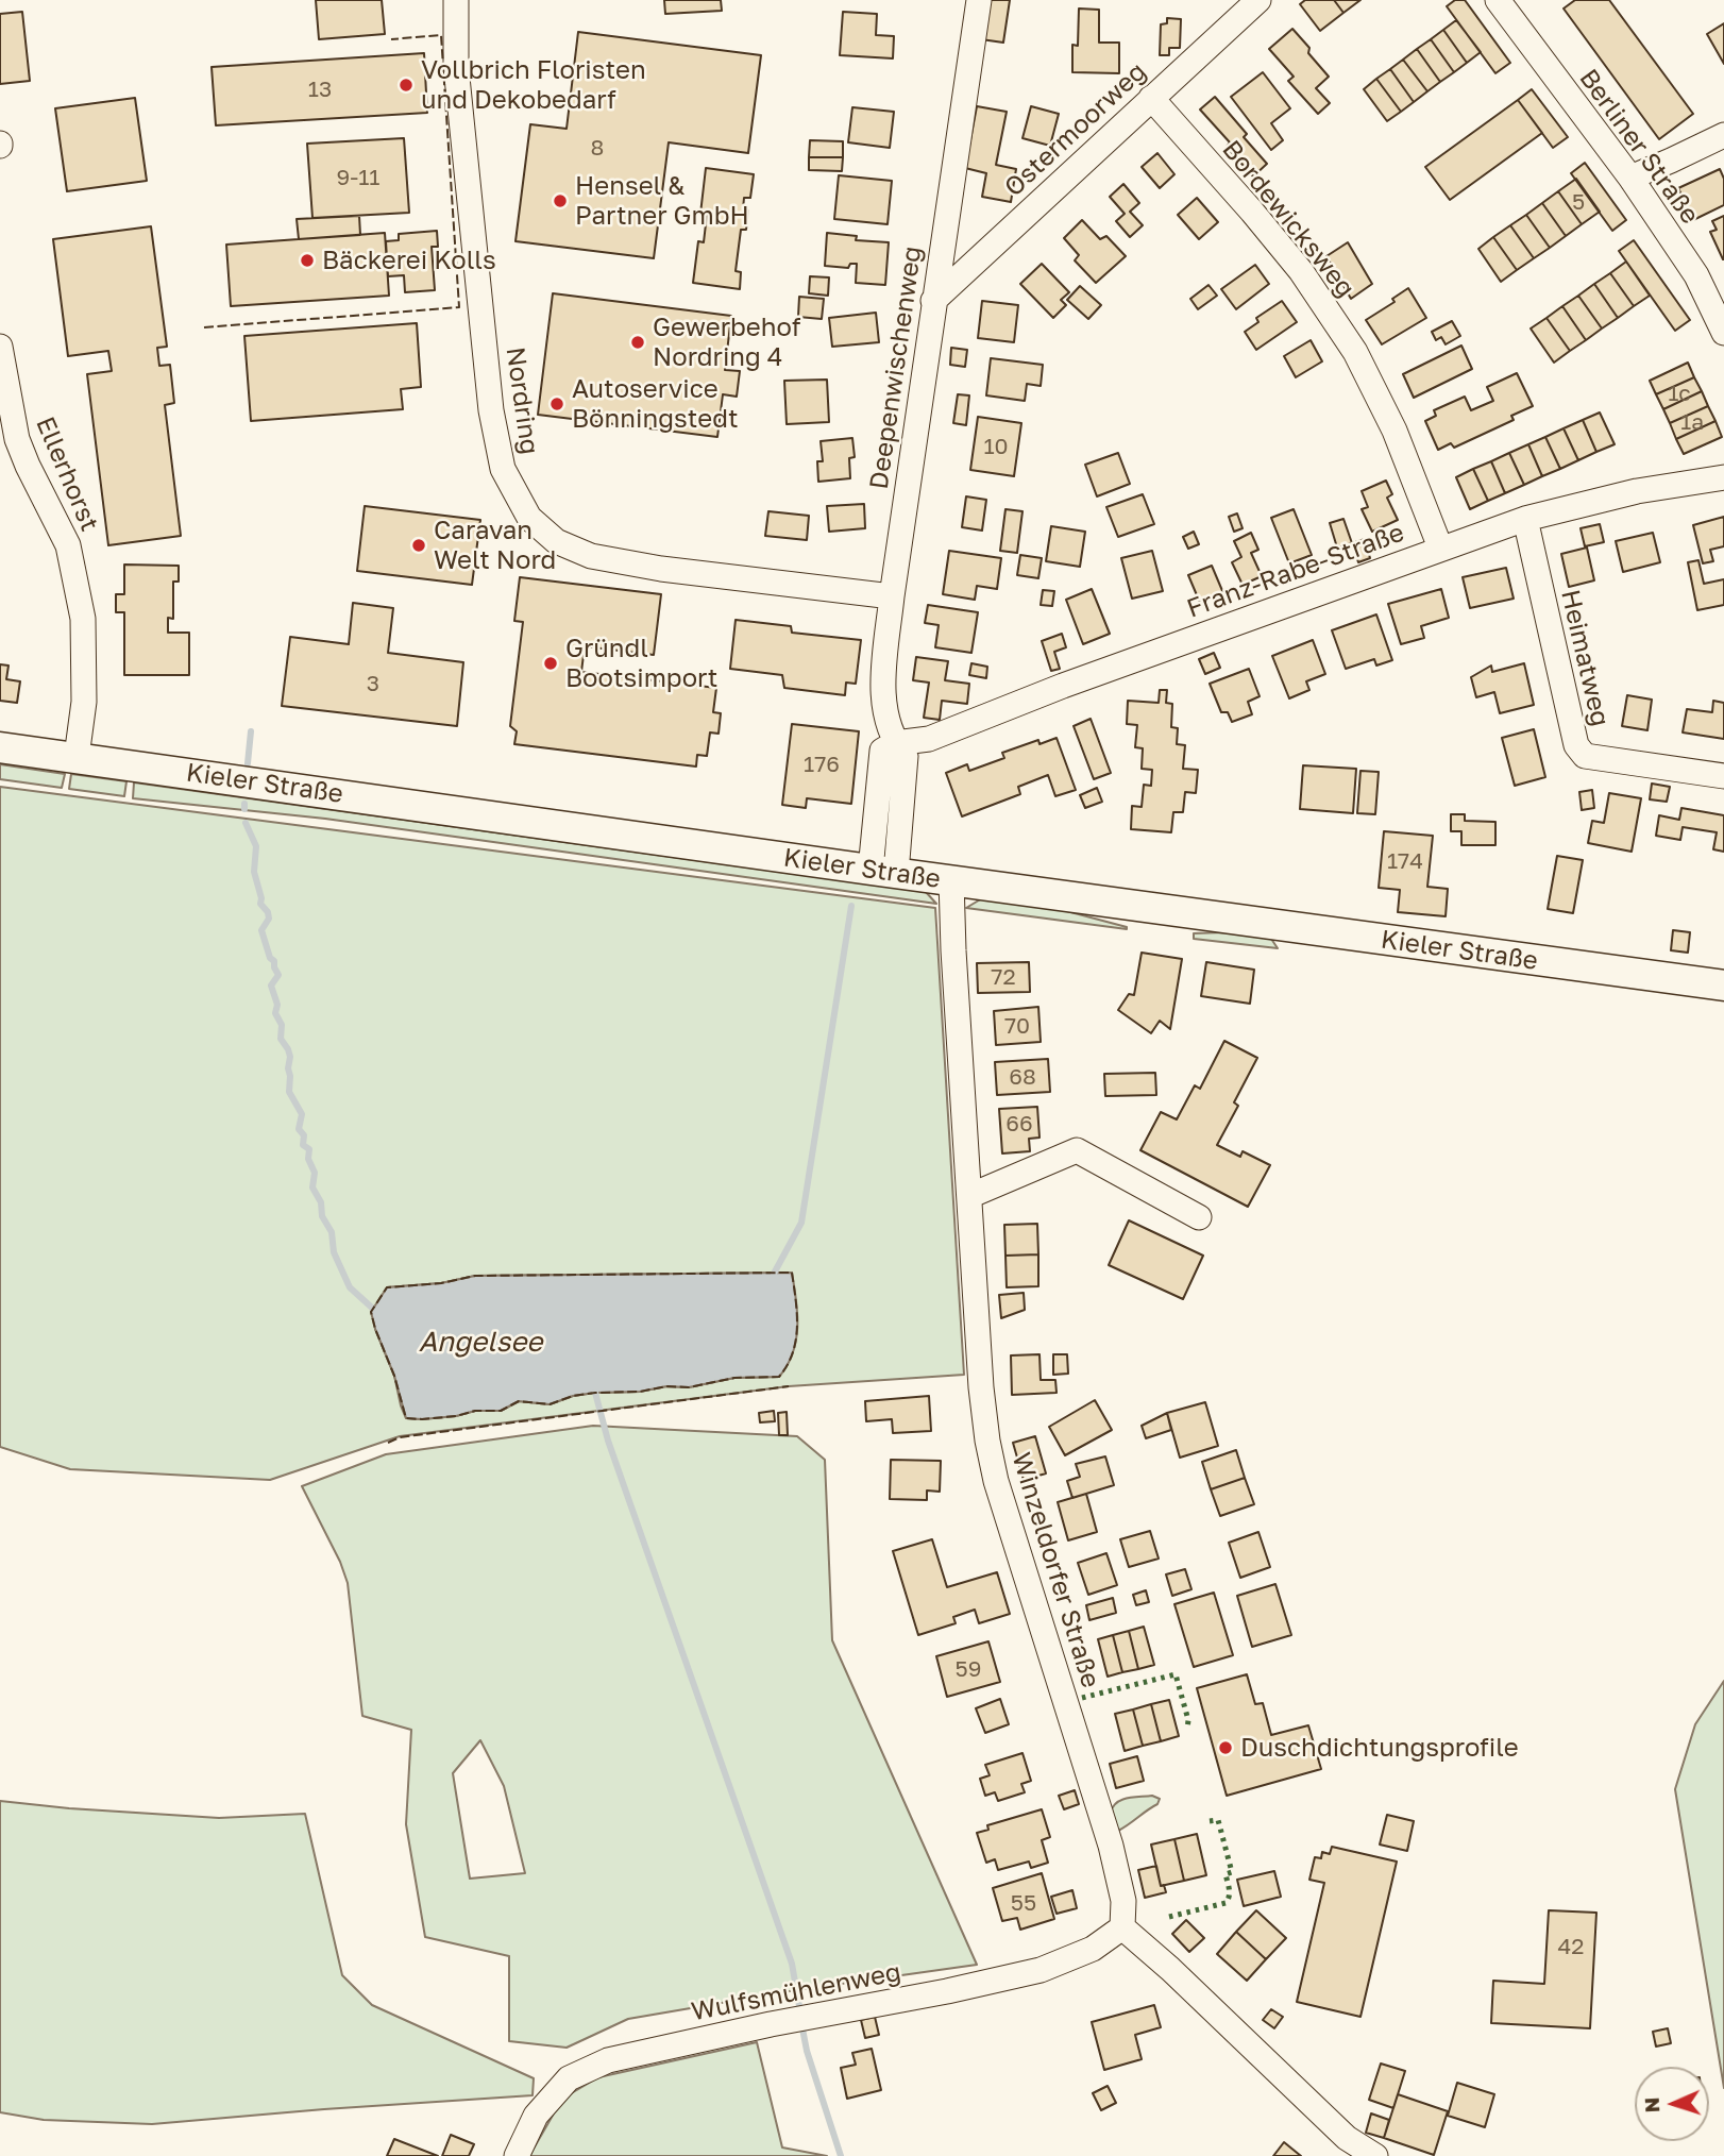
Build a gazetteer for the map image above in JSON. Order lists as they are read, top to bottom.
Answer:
{
  "streets": {
    "main road": ["Kieler Straße"],
    "street": [
      "Ostermoorweg",
      "Berliner Straße",
      "Bordewicksweg",
      "Deepenwischenweg",
      "Nordring",
      "Ellerhorst",
      "Franz-Rabe-Straße",
      "Heimatweg",
      "Winzeldorfer Straße",
      "Wulfsmühlenweg"
    ]
  },
  "crossings": [
    ["Ostermoorweg", "Bordewicksweg"],
    ["Ostermoorweg", "Deepenwischenweg"],
    ["Bordewicksweg", "Franz-Rabe-Straße"],
    ["Deepenwischenweg", "Nordring"],
    ["Deepenwischenweg", "Franz-Rabe-Straße"],
    ["Deepenwischenweg", "Kieler Straße"],
    ["Ellerhorst", "Kieler Straße"],
    ["Franz-Rabe-Straße", "Heimatweg"],
    ["Kieler Straße", "Winzeldorfer Straße"],
    ["Winzeldorfer Straße", "Wulfsmühlenweg"]
  ],
  "water": ["Angelsee"],
  "places": [
    "Vollbrich Floristen und Dekobedarf",
    "Hensel & Partner GmbH",
    "Bäckerei Kolls",
    "Gewerbehof Nordring 4",
    "Autoservice Bönningstedt",
    "Caravan Welt Nord",
    "Gründl Bootsimport",
    "Duschdichtungsprofile"
  ],
  "house_numbers": [
    "13",
    "8",
    "9-11",
    "5",
    "1c",
    "1a",
    "10",
    "3",
    "176",
    "174",
    "72",
    "70",
    "68",
    "66",
    "59",
    "55",
    "42"
  ],
  "north": "left"
}
